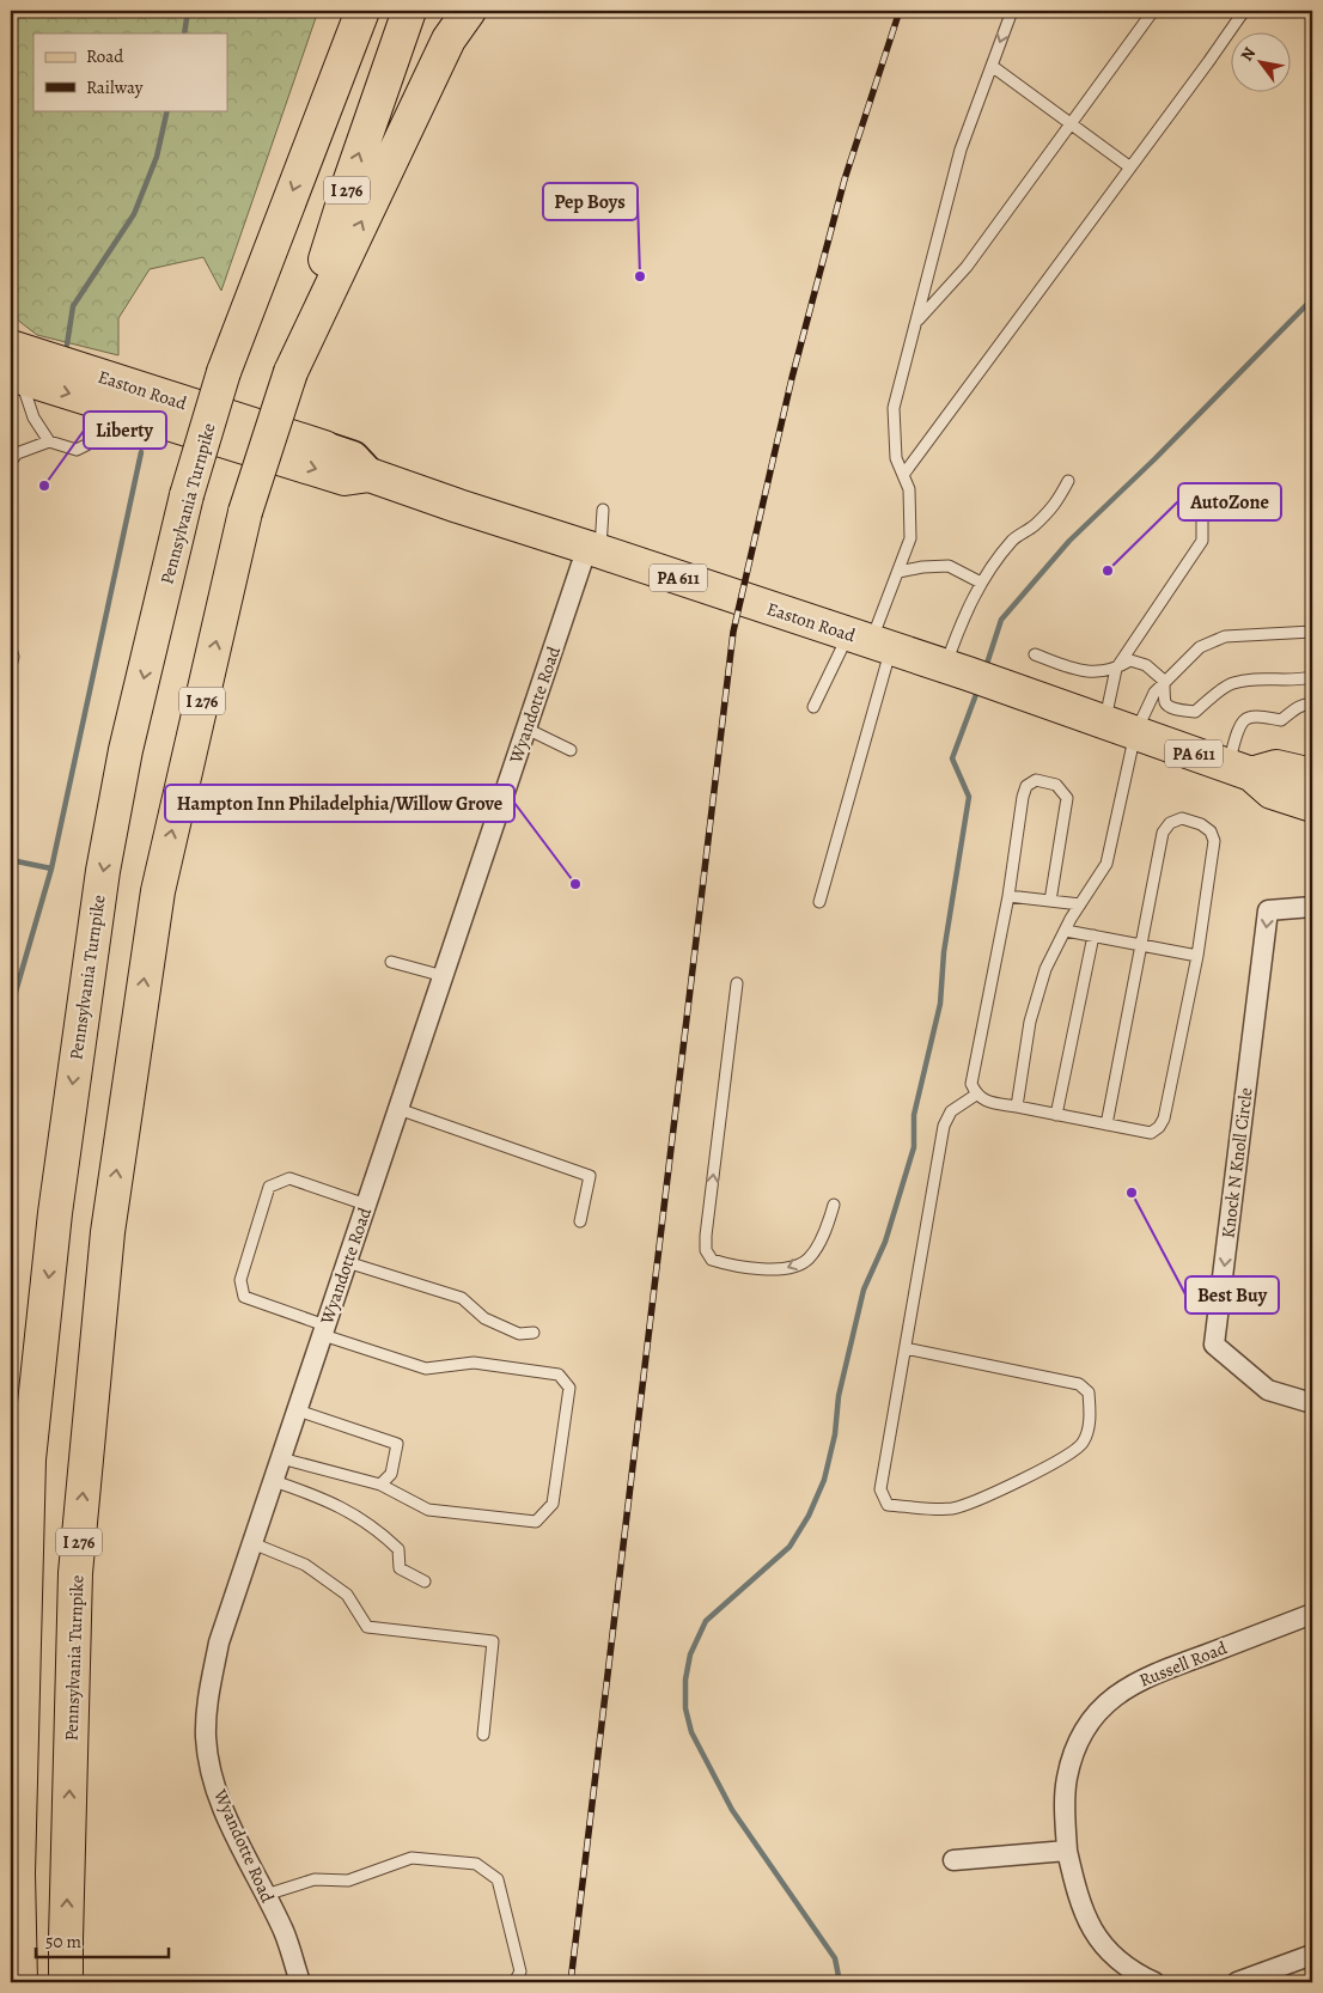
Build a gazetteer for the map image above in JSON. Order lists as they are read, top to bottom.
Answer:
{
  "streets": {
    "highway": [
      "I 276",
      "Easton Road",
      "Pennsylvania Turnpike",
      "PA 611"
    ],
    "street": ["Wyandotte Road", "Knock N Knoll Circle", "Russell Road"]
  },
  "crossings": [
    ["Easton Road", "Wyandotte Road"]
  ],
  "one_way": ["Knock N Knoll Circle"],
  "places": [
    "Pep Boys",
    "Liberty",
    "AutoZone",
    "Hampton Inn Philadelphia/Willow Grove",
    "Best Buy"
  ],
  "legend": ["Road", "Railway"],
  "scale_bar": "50 m",
  "north": "top left"
}
